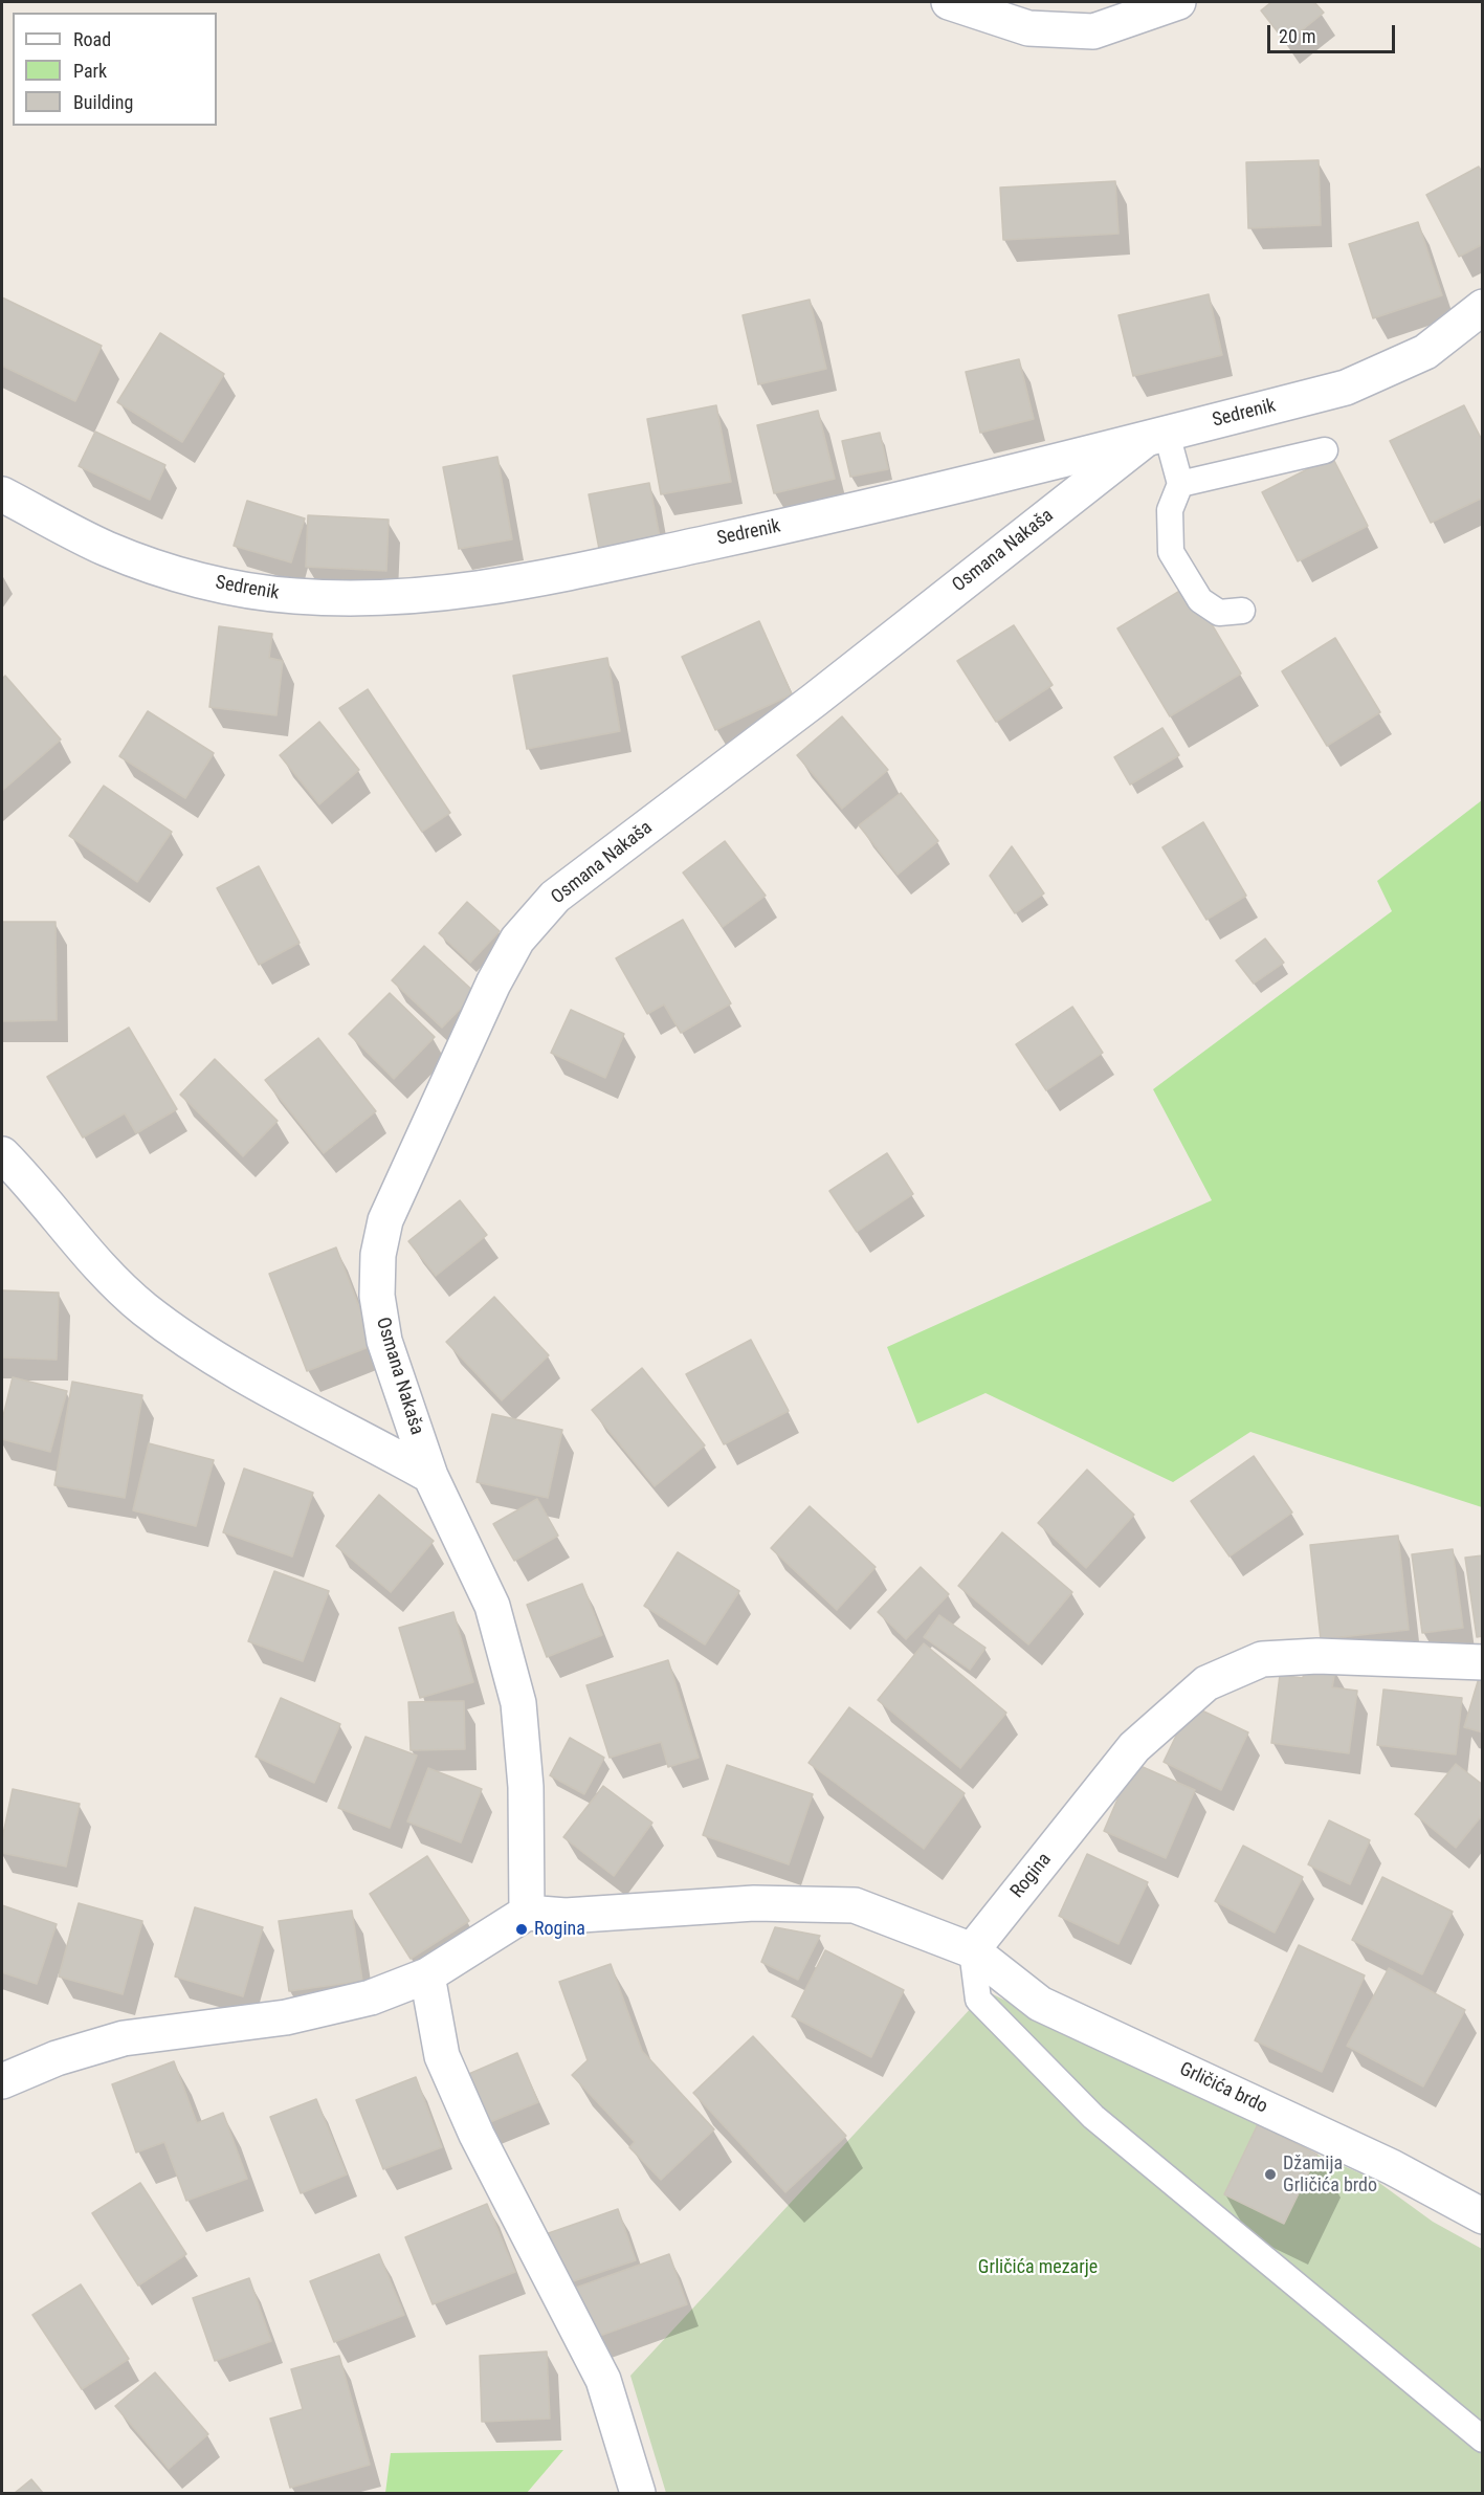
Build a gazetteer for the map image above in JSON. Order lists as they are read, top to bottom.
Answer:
{
  "streets": {
    "street": [
      "Sedrenik",
      "Osmana Nakaša",
      "Rogina",
      "Grličića brdo"
    ]
  },
  "crossings": [
    ["Sedrenik", "Osmana Nakaša"],
    ["Rogina", "Grličića brdo"]
  ],
  "parks": ["Grličića mezarje"],
  "places": ["Rogina", "Džamija Grličića brdo"],
  "legend": ["Road", "Park", "Building"],
  "scale_bar": "20 m"
}
